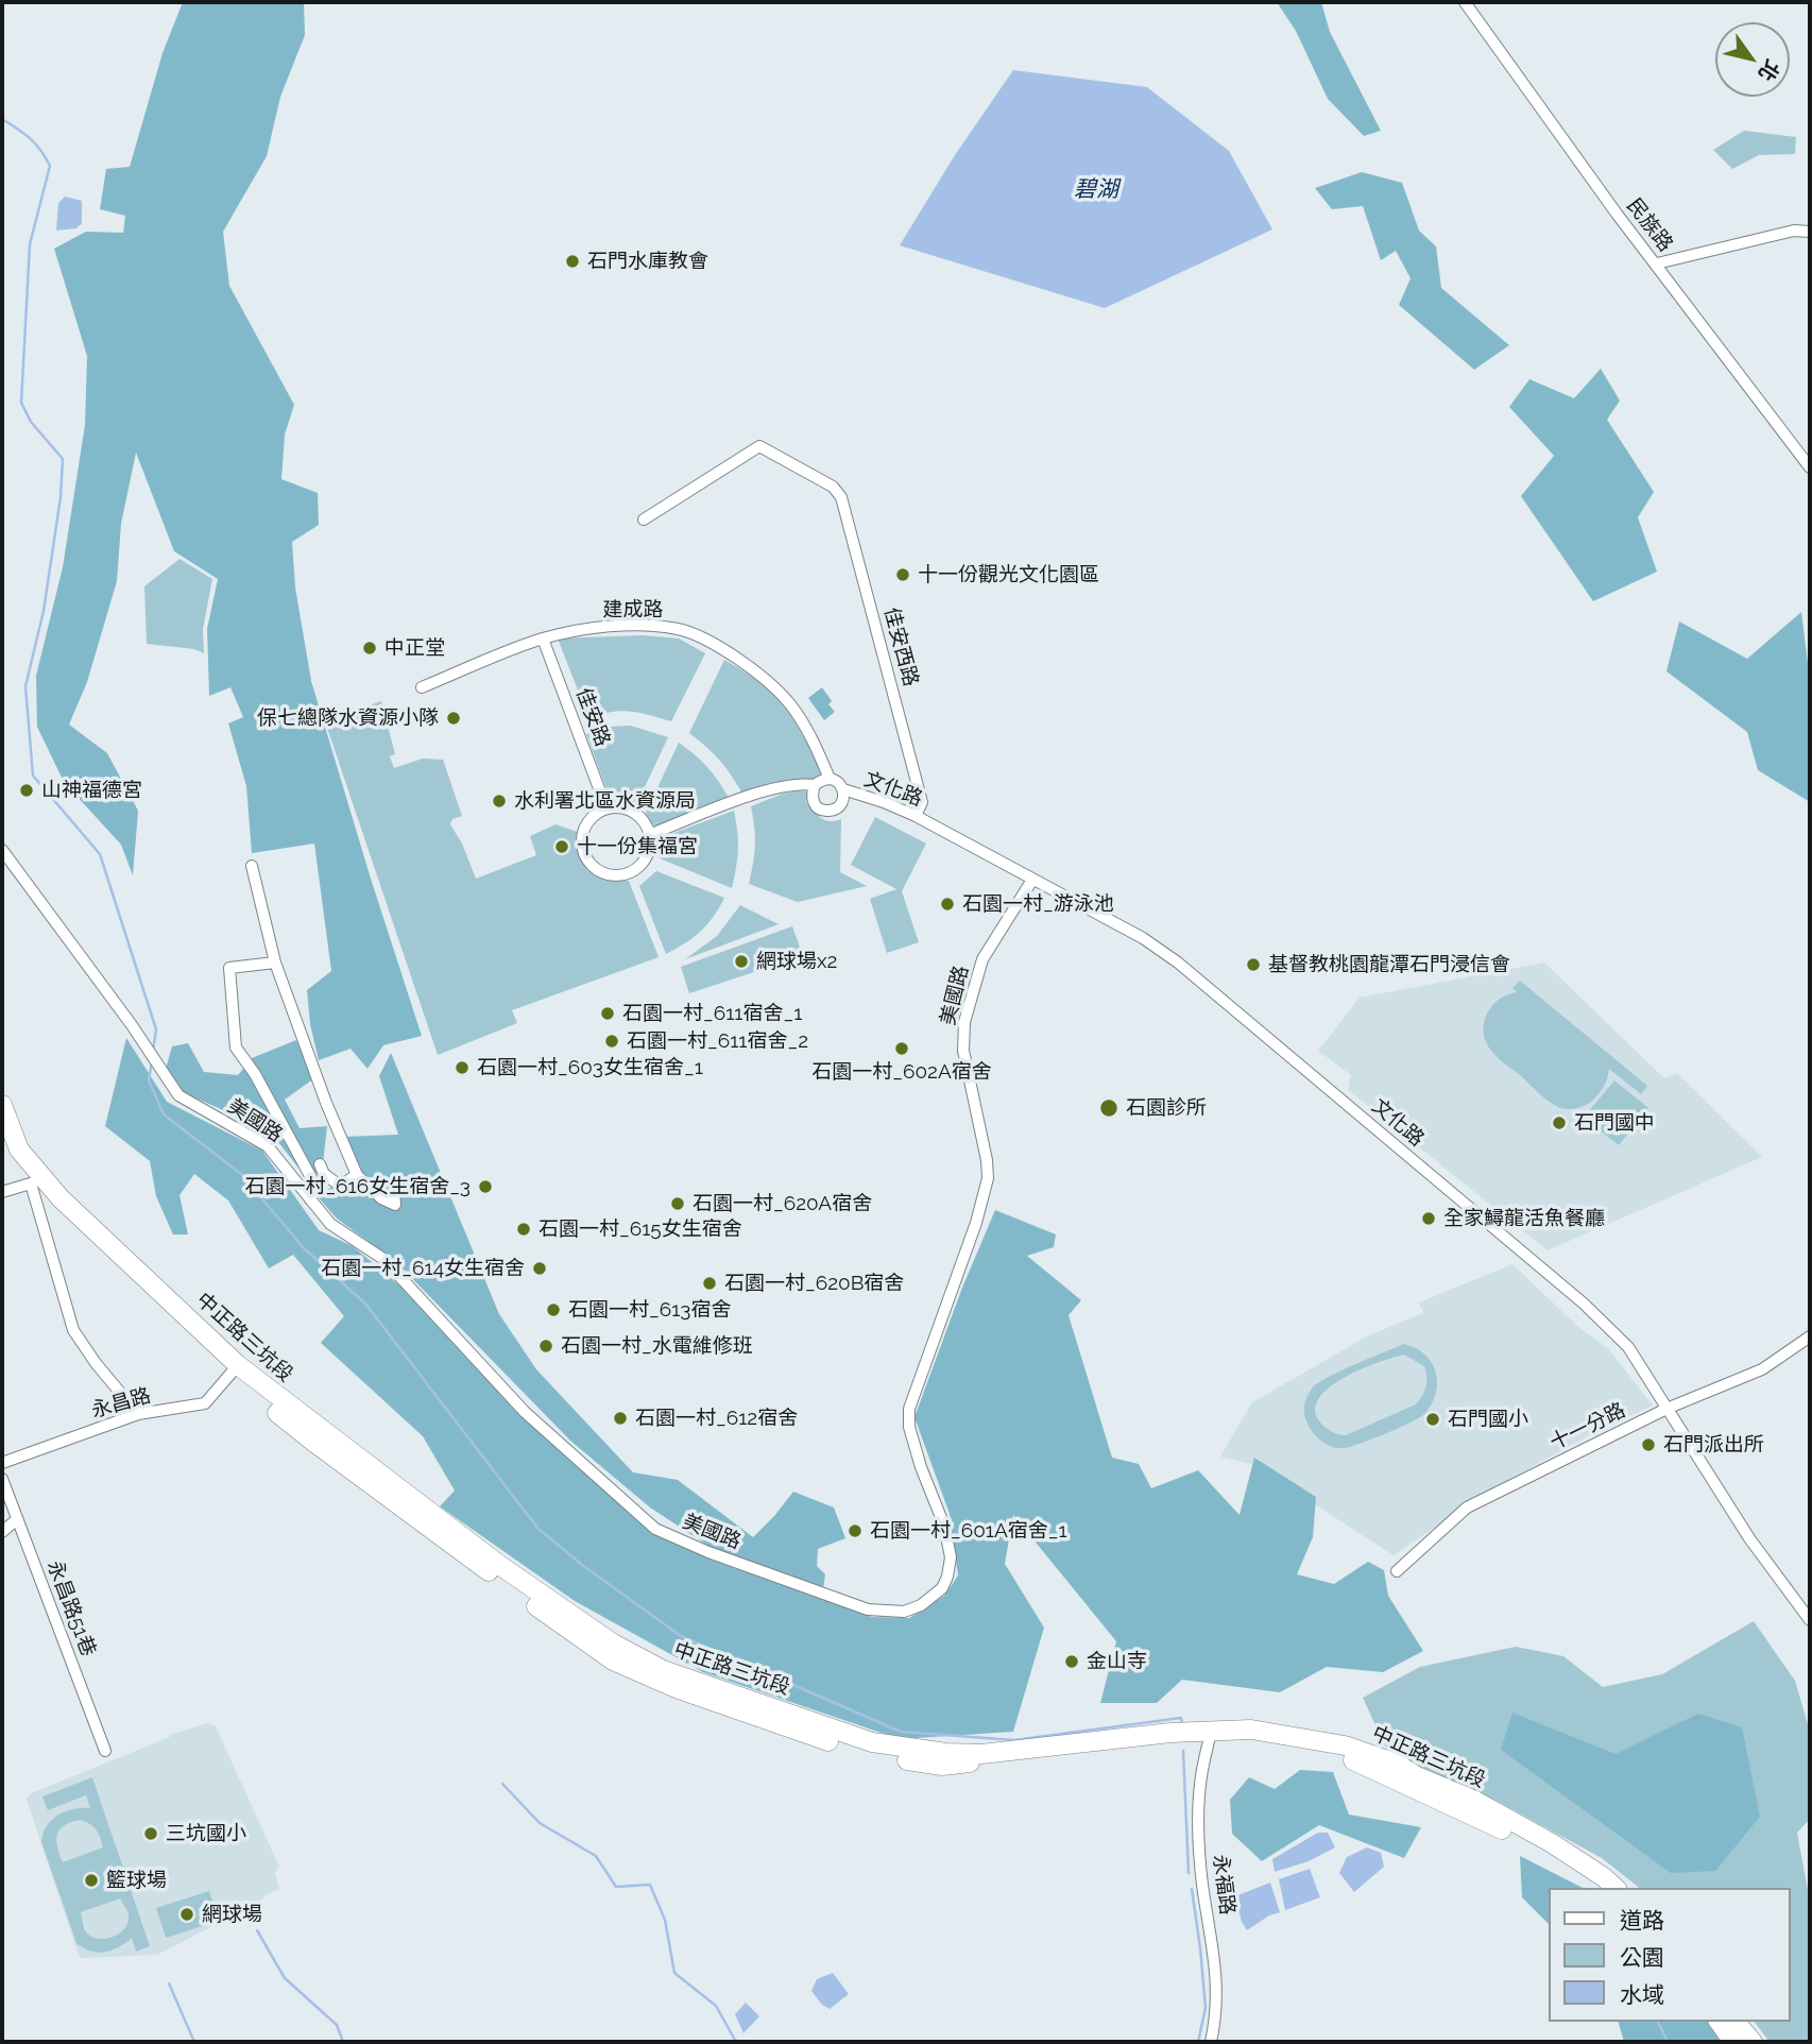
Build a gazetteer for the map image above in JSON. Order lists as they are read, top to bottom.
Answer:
{
  "streets": {
    "main road": ["中正路三坑段"],
    "street": [
      "民族路",
      "建成路",
      "佳安西路",
      "佳安路",
      "文化路",
      "美國路",
      "永昌路",
      "十一分路",
      "永昌路51巷",
      "永福路"
    ]
  },
  "crossings": [
    ["建成路", "佳安路"],
    ["建成路", "文化路"],
    ["佳安西路", "文化路"],
    ["文化路", "美國路"],
    ["文化路", "十一分路"],
    ["中正路三坑段", "永昌路"],
    ["中正路三坑段", "永福路"]
  ],
  "water": ["碧湖"],
  "places": [
    "石門水庫教會",
    "十一份觀光文化園區",
    "中正堂",
    "保七總隊水資源小隊",
    "山神福德宮",
    "水利署北區水資源局",
    "十一份集福宮",
    "石園一村_游泳池",
    "網球場x2",
    "基督教桃園龍潭石門浸信會",
    "石園一村_611宿舍_1",
    "石園一村_611宿舍_2",
    "石園一村_602A宿舍",
    "石園一村_603女生宿舍_1",
    "石園診所",
    "石門國中",
    "石園一村_616女生宿舍_3",
    "石園一村_620A宿舍",
    "全家鱘龍活魚餐廳",
    "石園一村_615女生宿舍",
    "石園一村_614女生宿舍",
    "石園一村_620B宿舍",
    "石園一村_613宿舍",
    "石園一村_水電維修班",
    "石園一村_612宿舍",
    "石門國小",
    "石門派出所",
    "石園一村_601A宿舍_1",
    "金山寺",
    "三坑國小",
    "籃球場",
    "網球場"
  ],
  "legend": ["道路", "公園", "水域"],
  "north": "bottom right"
}
